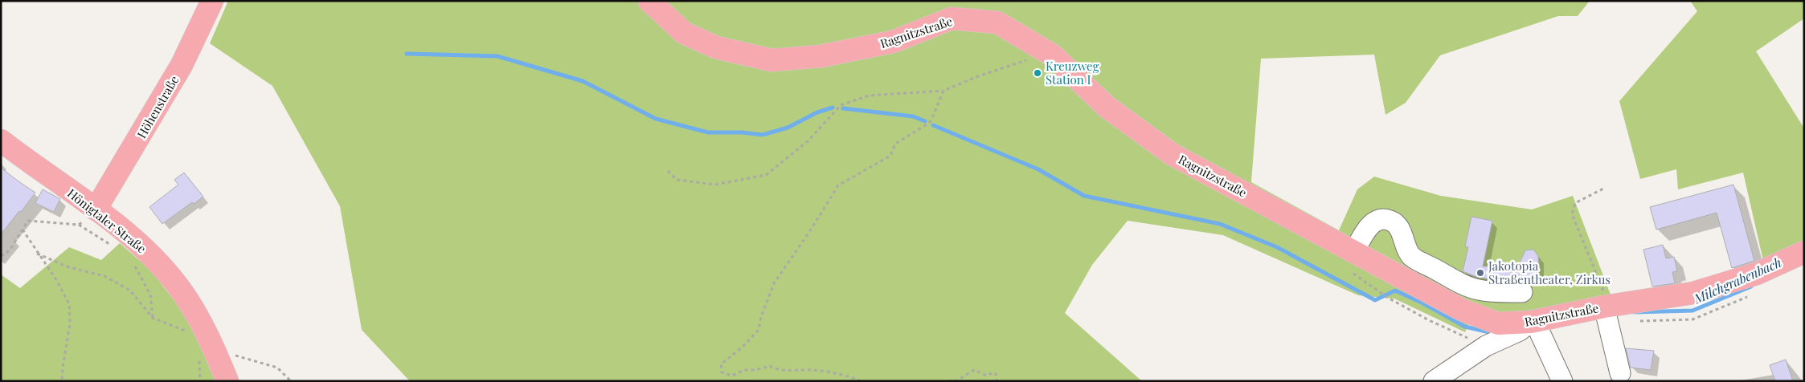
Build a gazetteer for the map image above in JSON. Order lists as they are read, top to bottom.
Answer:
{
  "streets": {
    "main road": ["Ragnitzstraße", "Höhenstraße", "Hönigtaler Straße"]
  },
  "crossings": [
    ["Höhenstraße", "Hönigtaler Straße"]
  ],
  "water": ["Milchgrabenbach"],
  "places": ["Kreuzweg Station I", "Jakotopia Straßentheater, Zirkus"]
}
